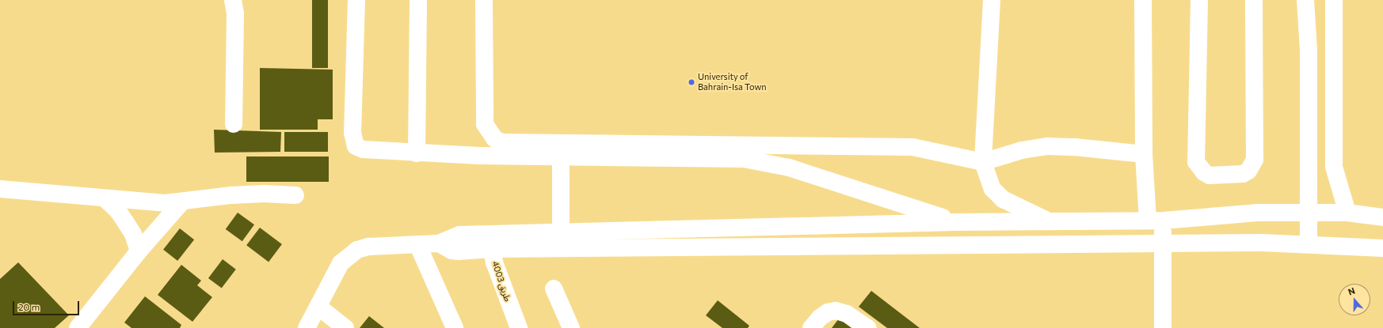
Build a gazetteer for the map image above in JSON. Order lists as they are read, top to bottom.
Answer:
{
  "streets": {
    "lane": ["طريق 4003"]
  },
  "places": ["University of Bahrain-Isa Town"],
  "scale_bar": "20 m",
  "north": "top"
}
